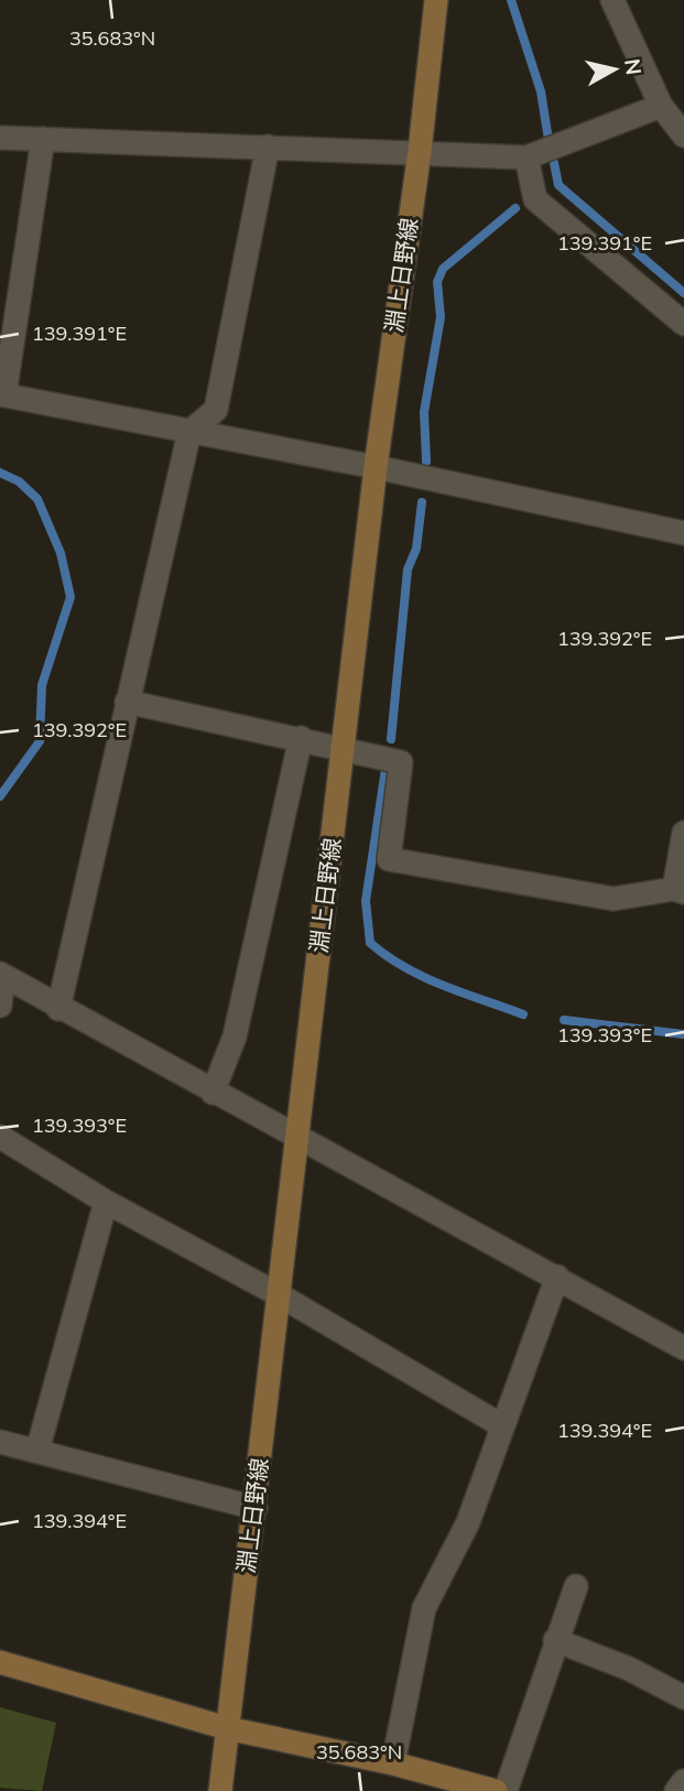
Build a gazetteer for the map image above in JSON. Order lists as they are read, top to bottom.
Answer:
{
  "streets": {
    "main road": ["淵上日野線"]
  },
  "north": "right",
  "coordinates": [
    "35.683°N",
    "139.391°E",
    "139.392°E",
    "139.393°E",
    "139.394°E"
  ]
}
